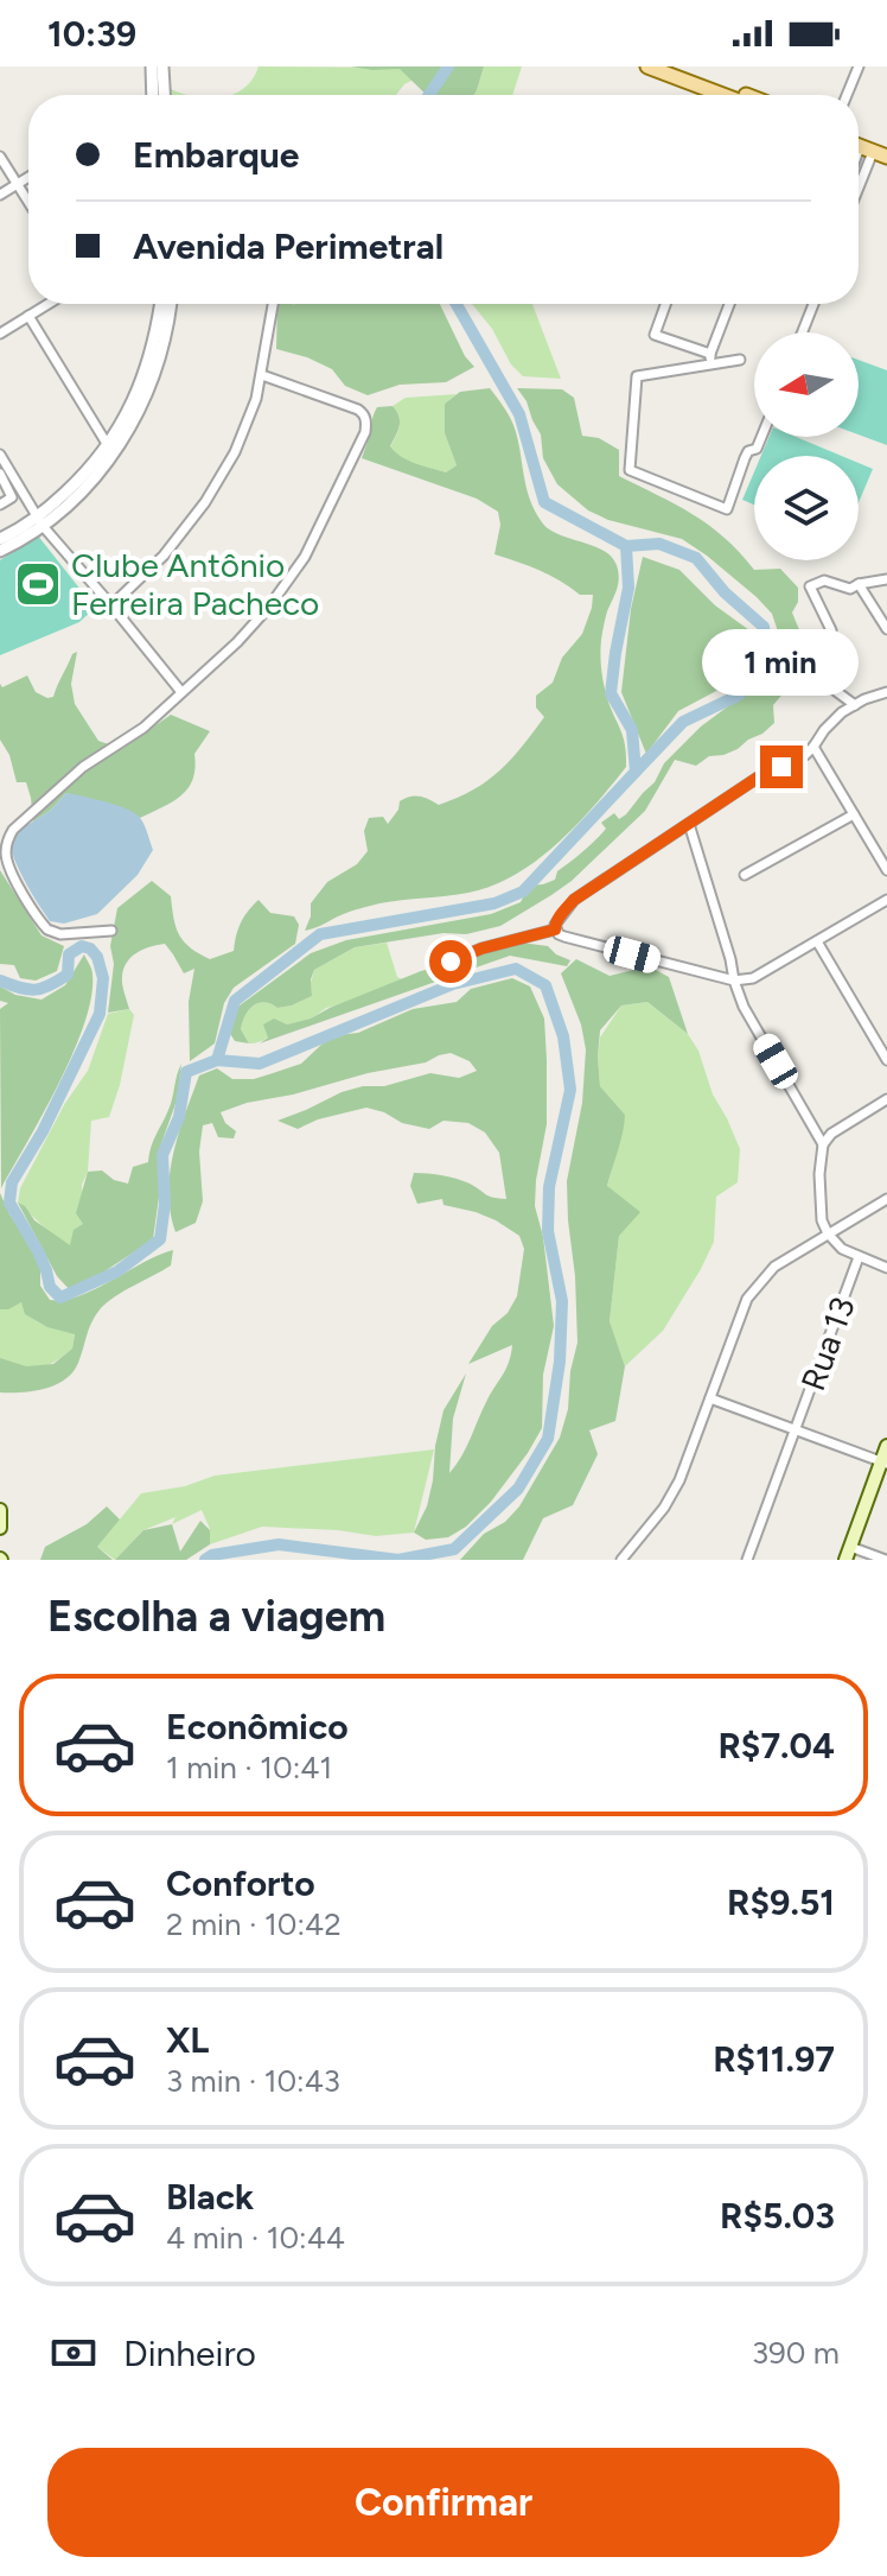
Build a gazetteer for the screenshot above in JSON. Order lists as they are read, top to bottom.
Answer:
{
  "streets": {
    "street": ["Rua 13"]
  },
  "places": {
    "sports": ["Clube Antônio Ferreira Pacheco"]
  },
  "north": "left",
  "page": {
    "status": "10:39",
    "banner": ["Embarque", "Avenida Perimetral"],
    "bubble": "1 min",
    "heading": "Escolha a viagem",
    "list": [
      {
        "name": "Econômico",
        "note": "1 min · 10:41",
        "value": "R$7.04"
      },
      {
        "name": "Conforto",
        "note": "2 min · 10:42",
        "value": "R$9.51"
      },
      {
        "name": "XL",
        "note": "3 min · 10:43",
        "value": "R$11.97"
      },
      {
        "name": "Black",
        "note": "4 min · 10:44",
        "value": "R$5.03"
      }
    ],
    "pay": ["Dinheiro", "390 m"],
    "buttons": "Confirmar"
  }
}
